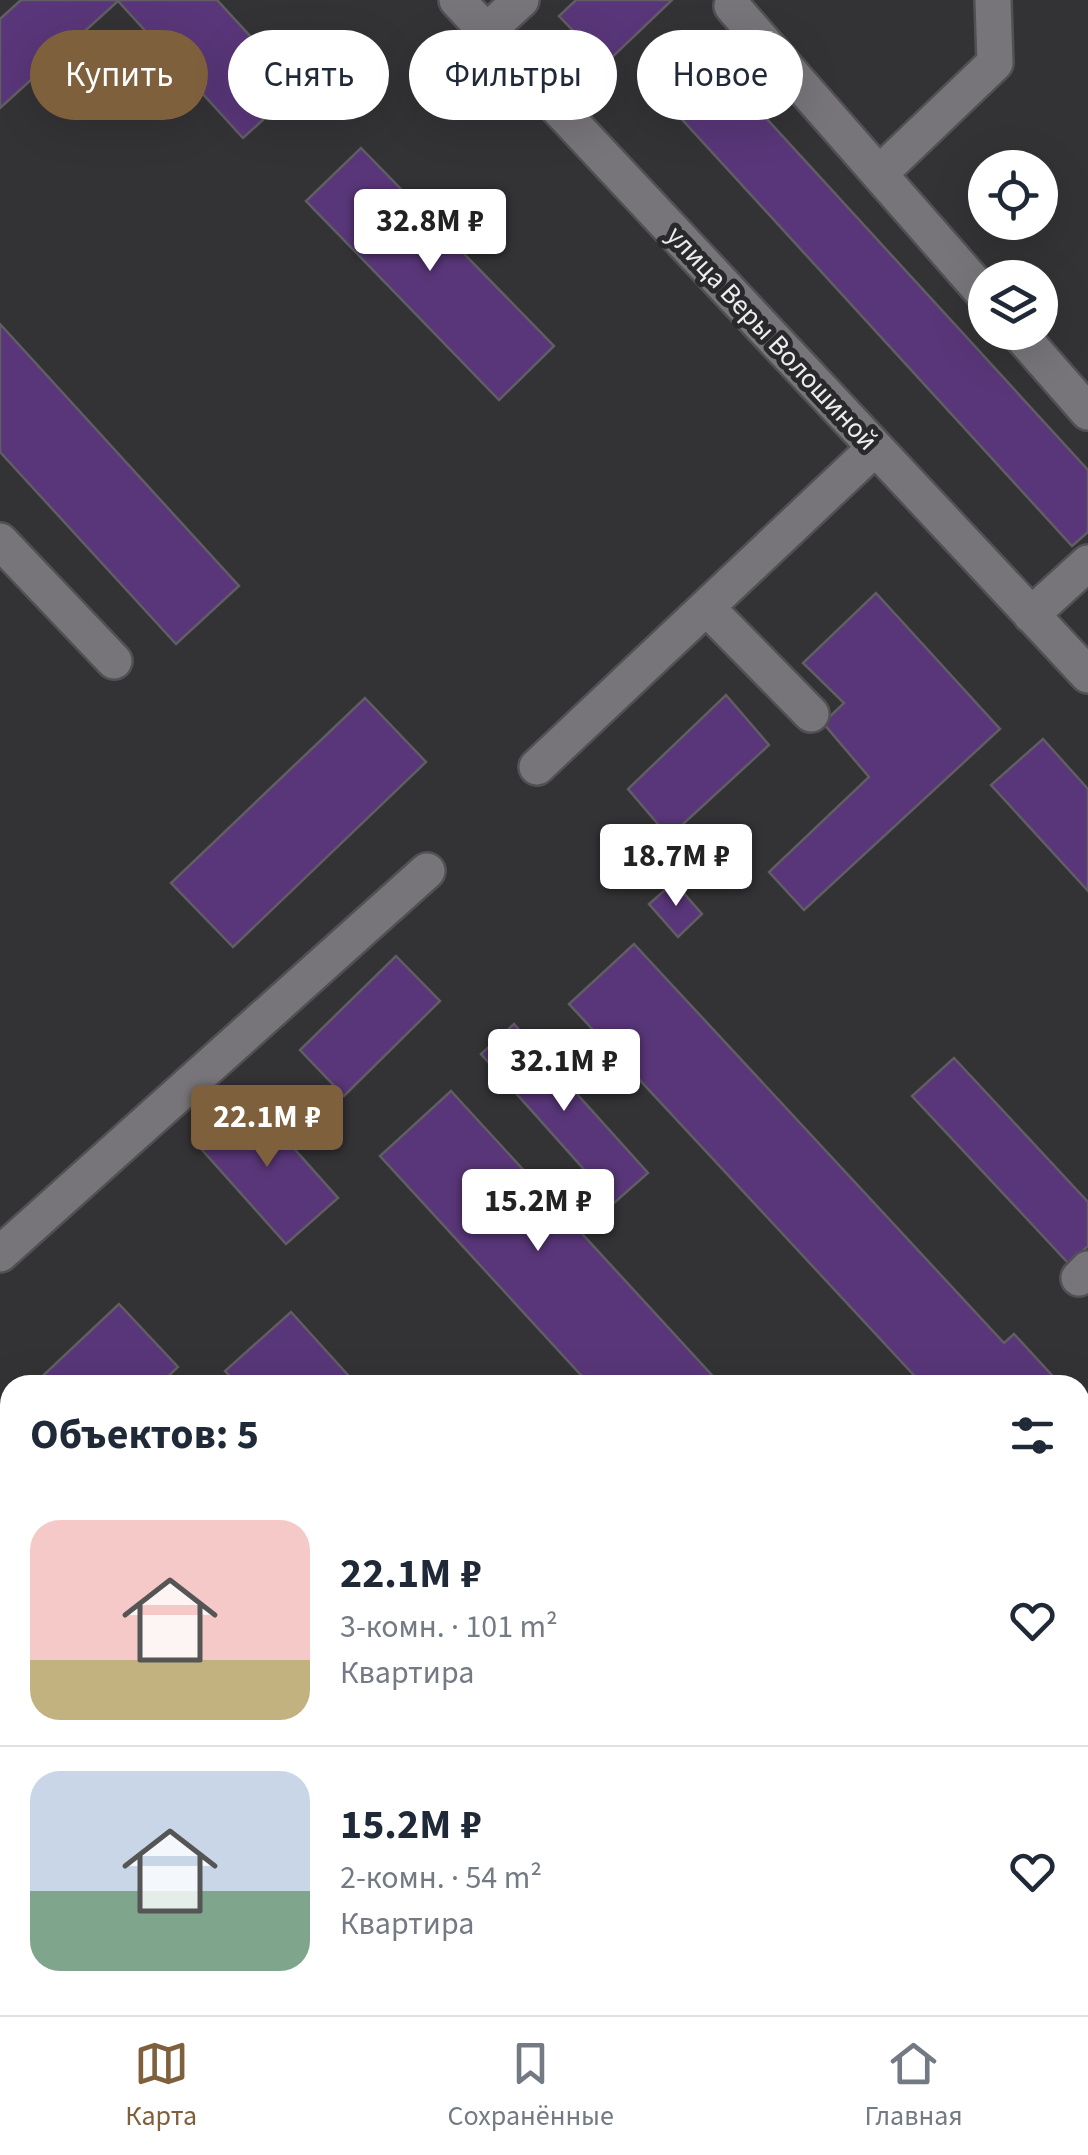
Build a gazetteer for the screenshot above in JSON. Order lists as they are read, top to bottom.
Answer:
{
  "streets": {
    "street": ["улица Веры Волошиной"]
  },
  "page": {
    "chip": [
      "Купить",
      "Снять",
      "Фильтры",
      "Новое"
    ],
    "price": [
      "32.8M ₽",
      "18.7M ₽",
      "32.1M ₽",
      "22.1M ₽",
      "15.2M ₽"
    ],
    "heading": "Объектов: 5",
    "list": [
      {
        "name": "22.1M ₽",
        "note": "3-комн. · 101 m² · Квартира"
      },
      {
        "name": "15.2M ₽",
        "note": "2-комн. · 54 m² · Квартира"
      }
    ],
    "tabs": ["Карта", "Сохранённые", "Главная"]
  }
}
